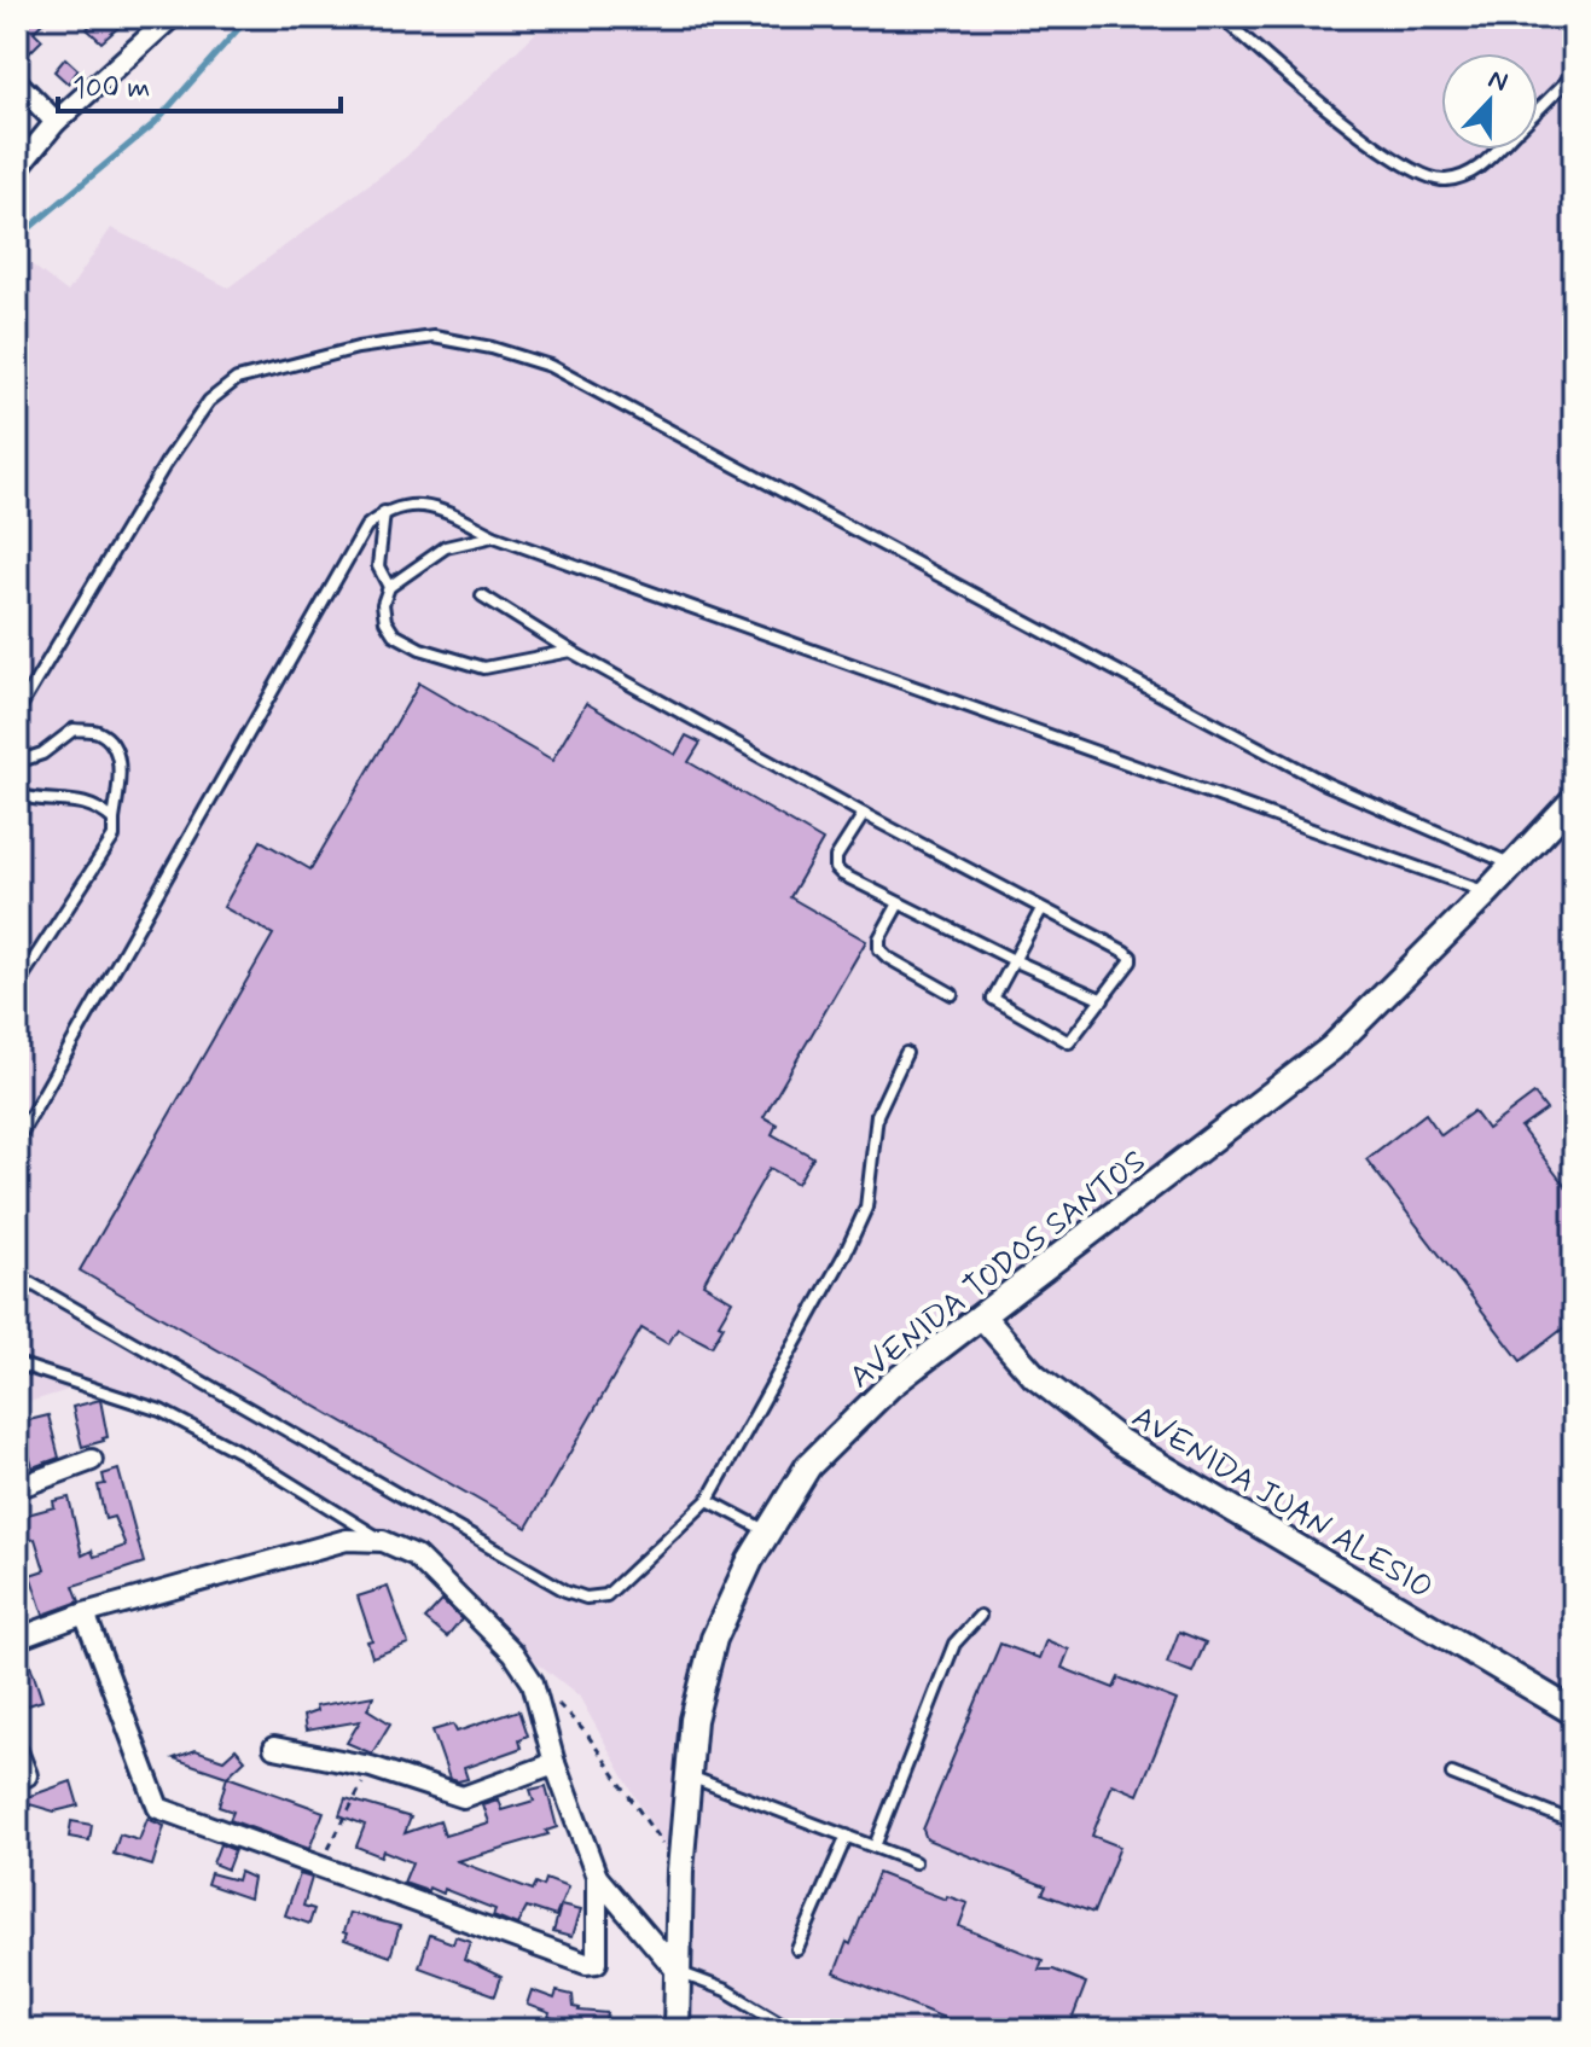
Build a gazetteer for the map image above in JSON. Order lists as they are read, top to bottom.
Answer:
{
  "streets": {
    "street": ["AVENIDA TODOS SANTOS", "AVENIDA JUAN ALESIO"]
  },
  "crossings": [
    ["AVENIDA TODOS SANTOS", "AVENIDA JUAN ALESIO"]
  ],
  "scale_bar": "100 m",
  "north": "top"
}
